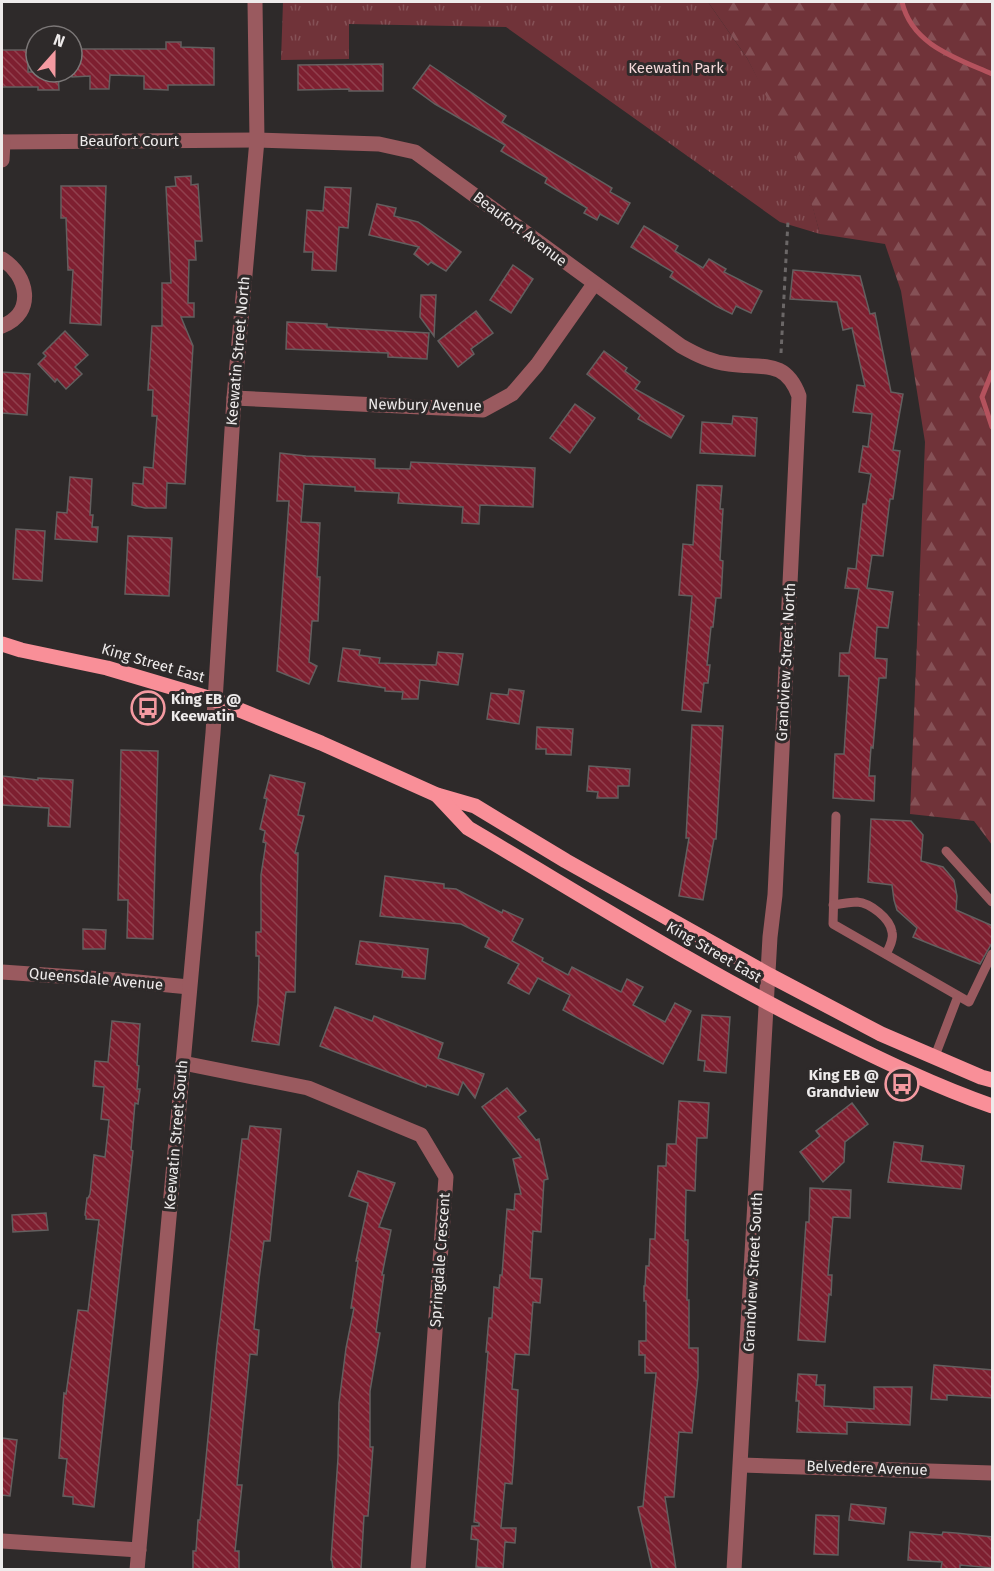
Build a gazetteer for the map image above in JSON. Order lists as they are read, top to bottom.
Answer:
{
  "streets": {
    "main road": ["King Street East"],
    "street": [
      "Beaufort Court",
      "Beaufort Avenue",
      "Keewatin Street North",
      "Newbury Avenue",
      "Grandview Street North",
      "Queensdale Avenue",
      "Keewatin Street South",
      "Springdale Crescent",
      "Grandview Street South",
      "Belvedere Avenue"
    ]
  },
  "crossings": [
    ["Beaufort Court", "Beaufort Avenue"],
    ["Beaufort Court", "Keewatin Street North"],
    ["Beaufort Avenue", "Keewatin Street North"],
    ["Beaufort Avenue", "Newbury Avenue"],
    ["Beaufort Avenue", "Grandview Street North"],
    ["Keewatin Street North", "Newbury Avenue"],
    ["Keewatin Street North", "King Street East"],
    ["Keewatin Street North", "Keewatin Street South"],
    ["Grandview Street North", "King Street East"],
    ["Grandview Street North", "Grandview Street South"],
    ["King Street East", "Keewatin Street South"],
    ["King Street East", "Grandview Street South"],
    ["Queensdale Avenue", "Keewatin Street South"],
    ["Keewatin Street South", "Springdale Crescent"],
    ["Grandview Street South", "Belvedere Avenue"]
  ],
  "parks": ["Keewatin Park"],
  "places": {
    "bus stop": ["King EB @ Keewatin", "King EB @ Grandview"]
  },
  "north": "top"
}
